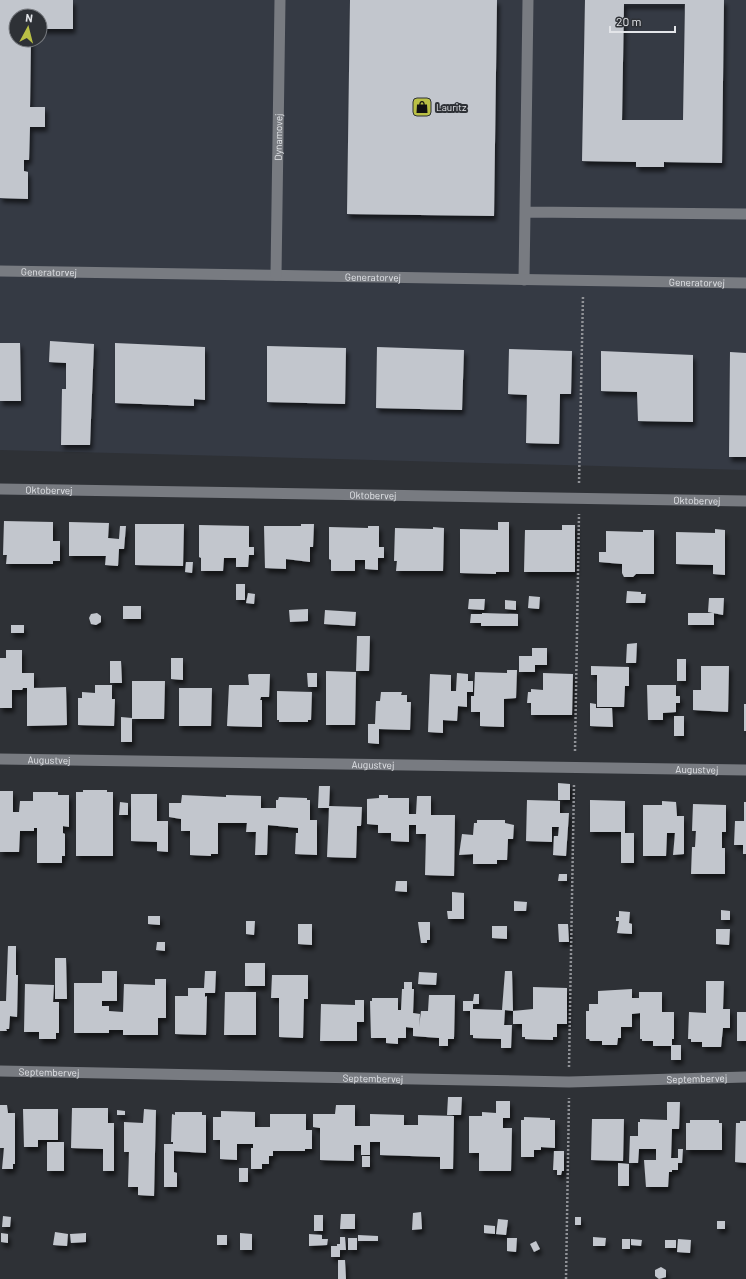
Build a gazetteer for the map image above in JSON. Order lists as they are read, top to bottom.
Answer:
{
  "streets": {
    "street": [
      "Dynamovej",
      "Generatorvej",
      "Oktobervej",
      "Augustvej",
      "Septembervej"
    ]
  },
  "crossings": [
    ["Dynamovej", "Generatorvej"]
  ],
  "places": {
    "shop": ["Lauritz"]
  },
  "scale_bar": "20 m",
  "north": "top"
}
